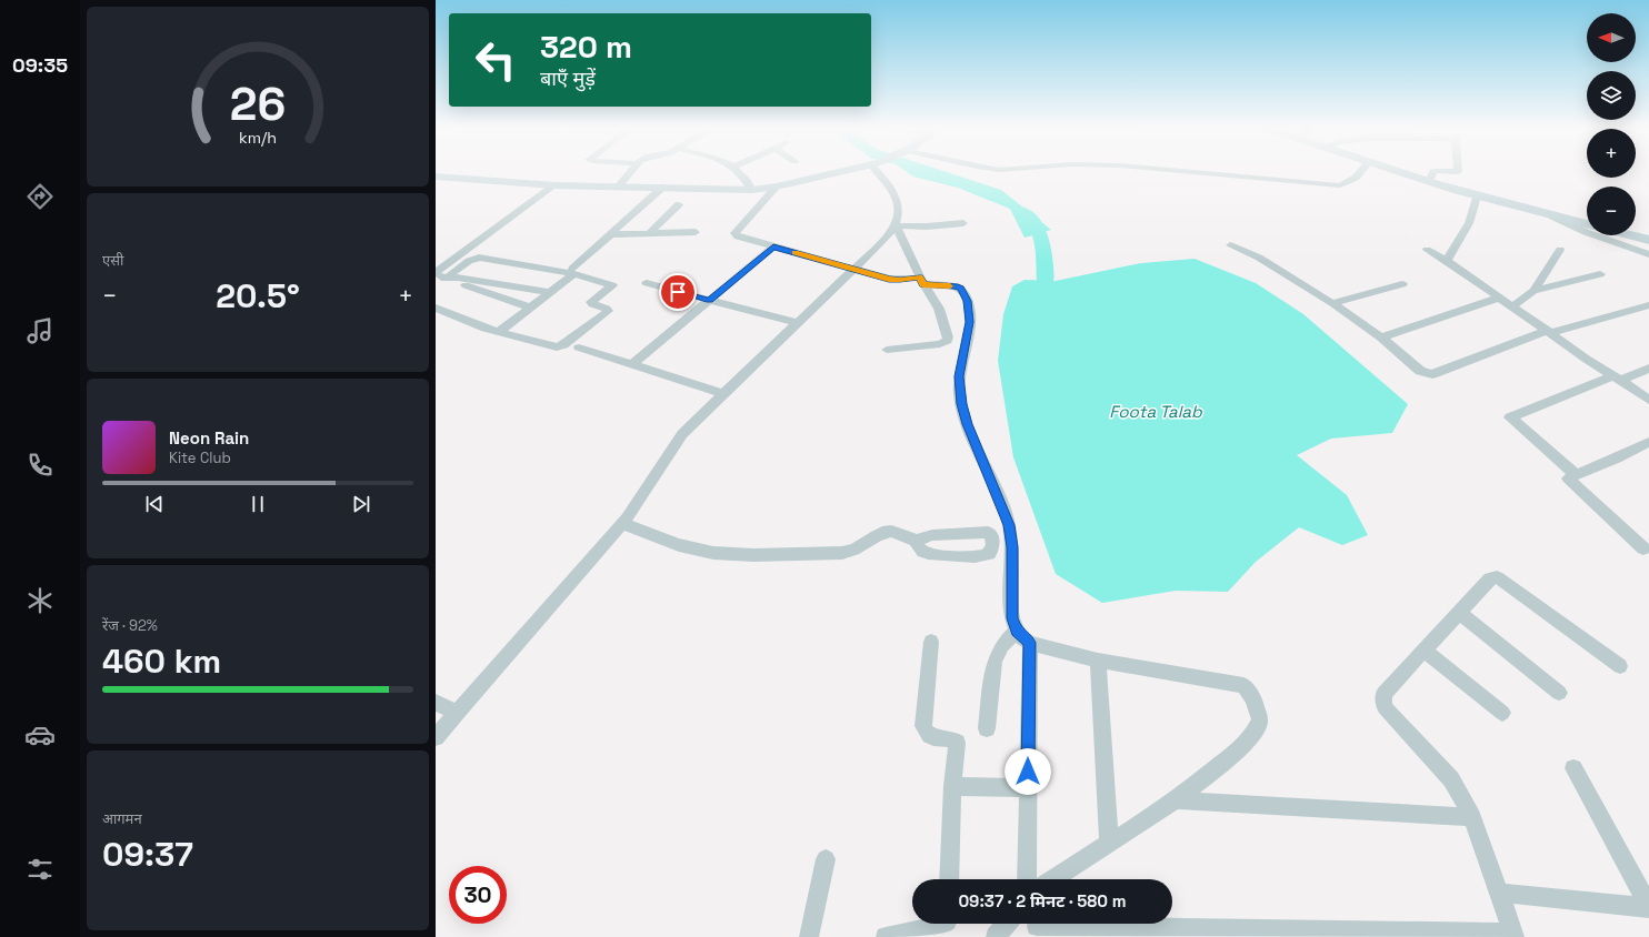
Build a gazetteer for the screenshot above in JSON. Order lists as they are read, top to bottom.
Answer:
{
  "water": ["Foota Talab"],
  "north": "left",
  "page": {
    "tabs": "09:35",
    "map_buttons": ["+", "−"],
    "turn": ["320 m", "बाएँ मुड़ें"],
    "tile": [
      "एसी",
      ["रेंज · 92%", "460 km"],
      ["आगमन", "09:37"]
    ],
    "heat": ["−", "20.5°", "+"],
    "song": ["Neon Rain", "Kite Club"],
    "limit": "30",
    "trip": "09:37 · 2 मिनट · 580 m",
    "gauge": ["26", "km/h"]
  }
}
